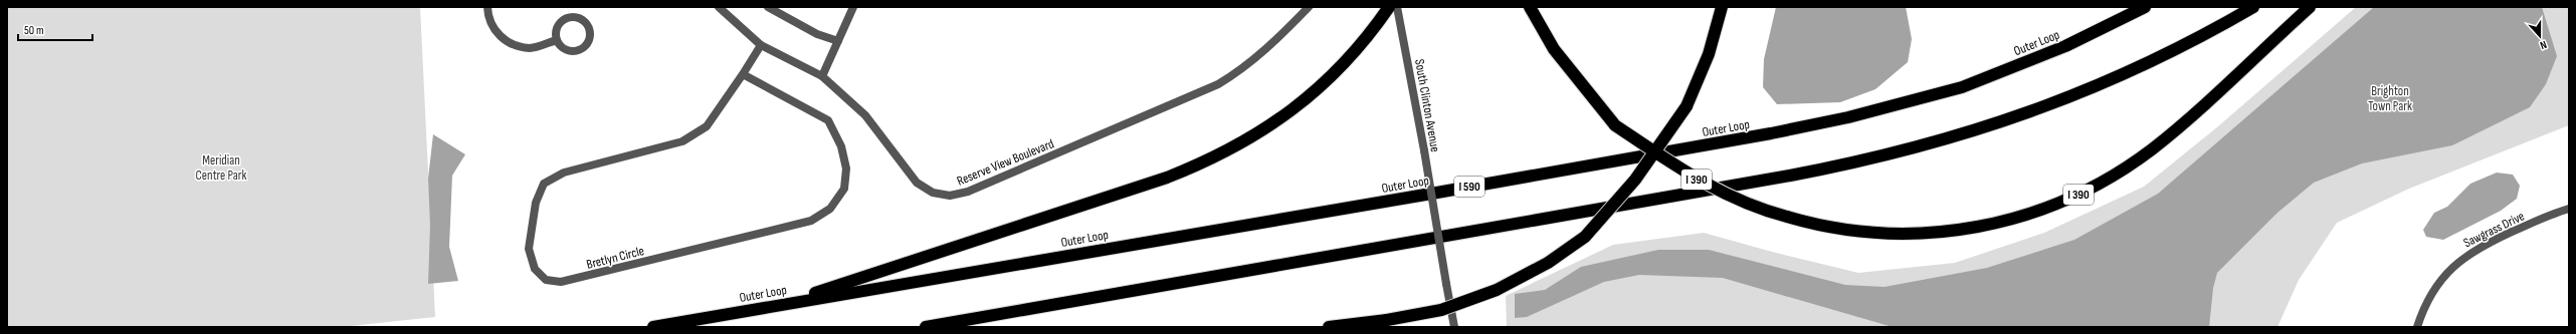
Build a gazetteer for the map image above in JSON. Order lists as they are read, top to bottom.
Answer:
{
  "streets": {
    "highway": ["Outer Loop", "I 390", "I 590"],
    "street": [
      "South Clinton Avenue",
      "Reserve View Boulevard",
      "Sawgrass Drive",
      "Bretlyn Circle"
    ]
  },
  "crossings": [
    ["Reserve View Boulevard", "Bretlyn Circle"]
  ],
  "parks": ["Brighton Town Park", "Meridian Centre Park"],
  "scale_bar": "50 m",
  "north": "bottom"
}
